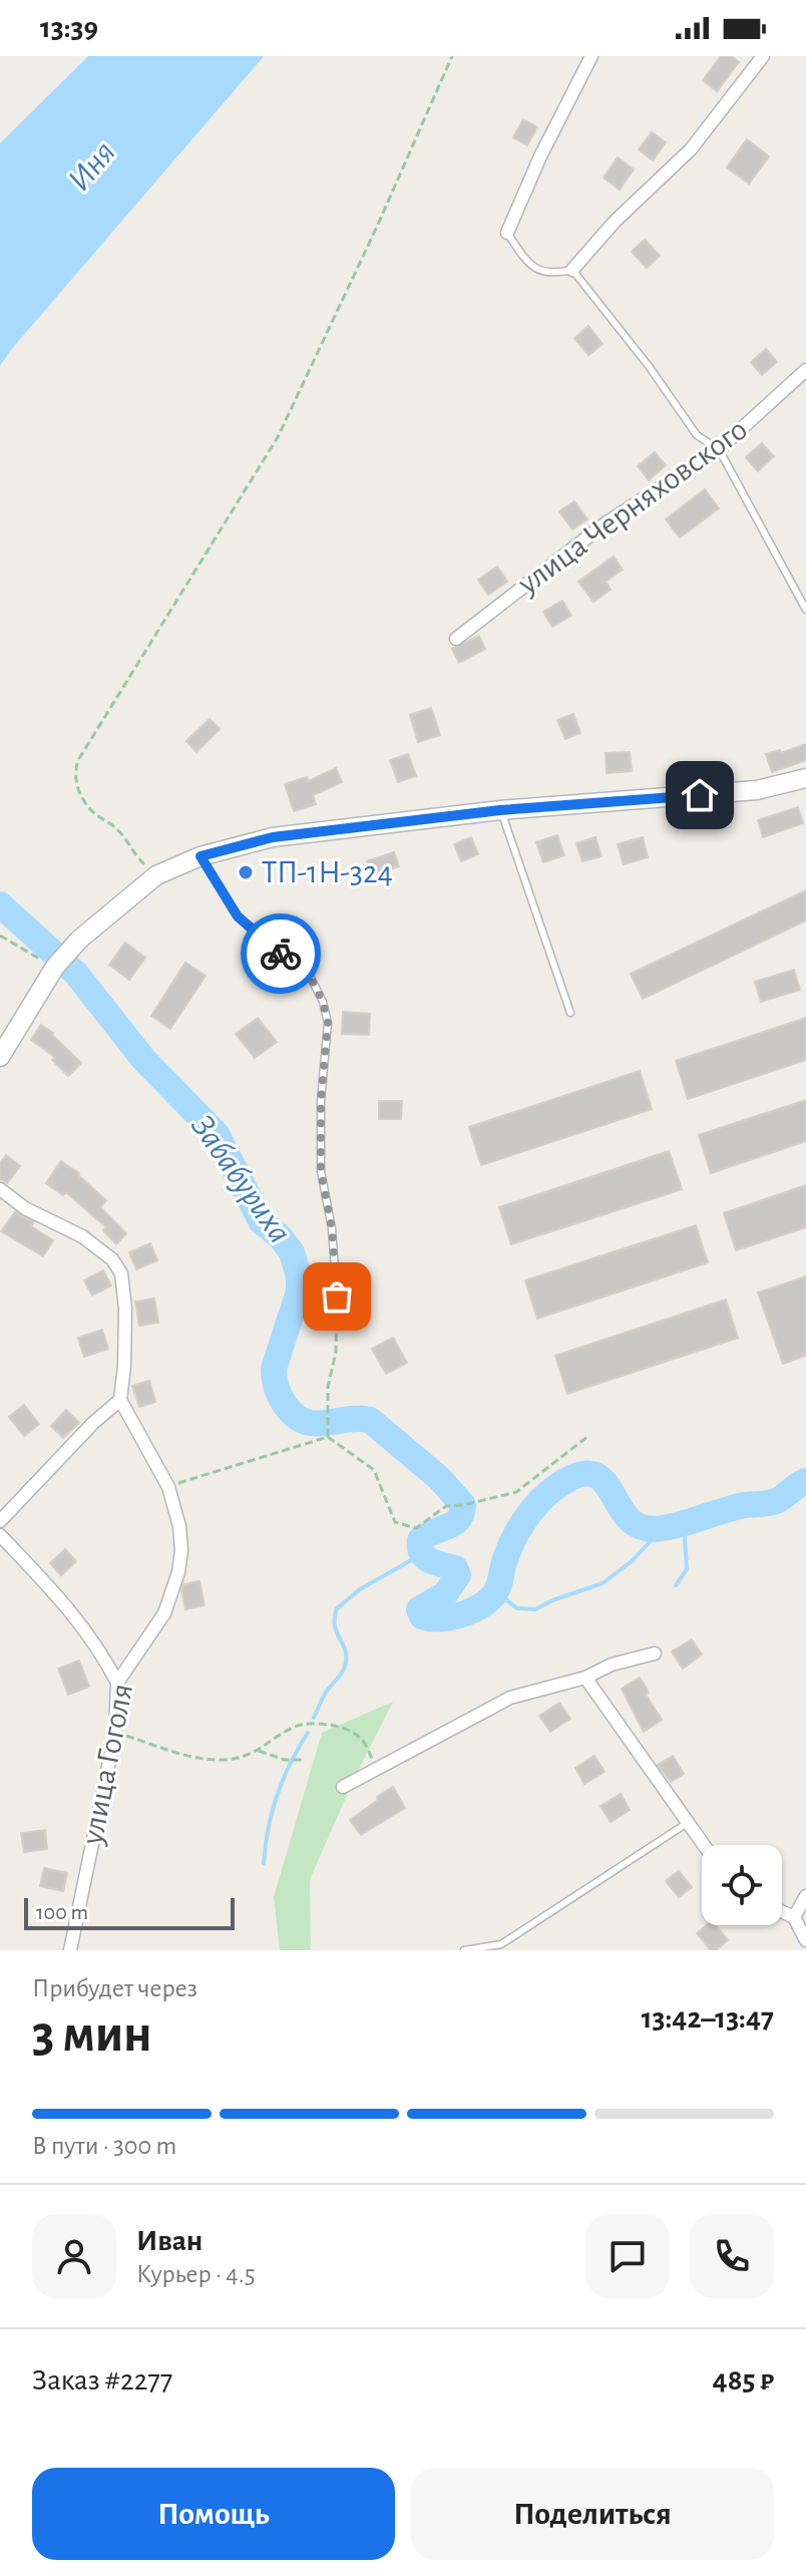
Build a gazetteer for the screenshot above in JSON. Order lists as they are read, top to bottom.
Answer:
{
  "streets": {
    "street": ["улица Черняховского", "улица Гоголя"]
  },
  "water": ["Иня", "Забабуриха"],
  "places": ["ТП-1Н-324"],
  "scale_bar": "100 m",
  "page": {
    "status": "13:39",
    "scale": "100 m",
    "heading": ["3 мин", "Прибудет через", "13:42–13:47"],
    "panel": [
      "Иван",
      "Курьер · 4.5",
      "Заказ #2277",
      "485 ₽"
    ],
    "bar": "В пути · 300 m",
    "buttons": ["Помощь", "Поделиться"]
  }
}
